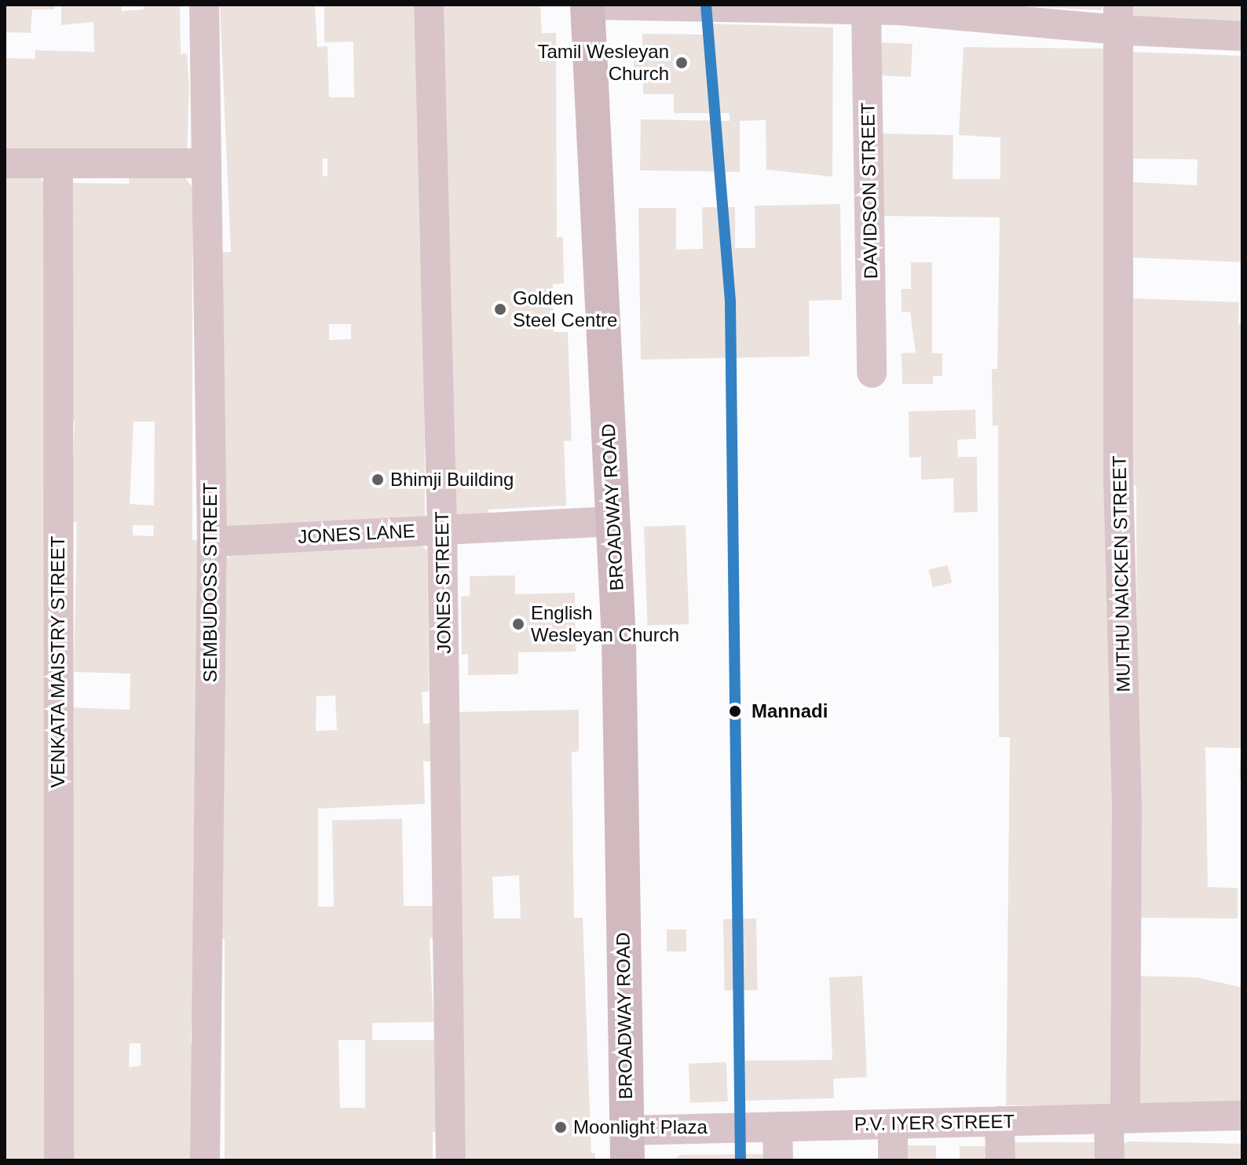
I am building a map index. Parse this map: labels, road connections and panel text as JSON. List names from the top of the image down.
{
  "streets": {
    "main road": ["BROADWAY ROAD"],
    "street": [
      "DAVIDSON STREET",
      "JONES LANE",
      "MUTHU NAICKEN STREET",
      "SEMBUDOSS STREET",
      "JONES STREET",
      "VENKATA MAISTRY STREET",
      "P.V. IYER STREET"
    ]
  },
  "crossings": [
    ["BROADWAY ROAD", "JONES LANE"],
    ["BROADWAY ROAD", "P.V. IYER STREET"],
    ["JONES LANE", "SEMBUDOSS STREET"],
    ["JONES LANE", "JONES STREET"],
    ["MUTHU NAICKEN STREET", "P.V. IYER STREET"]
  ],
  "places": [
    "Tamil Wesleyan Church",
    "Golden Steel Centre",
    "Bhimji Building",
    "English Wesleyan Church",
    "Mannadi",
    "Moonlight Plaza"
  ]
}
